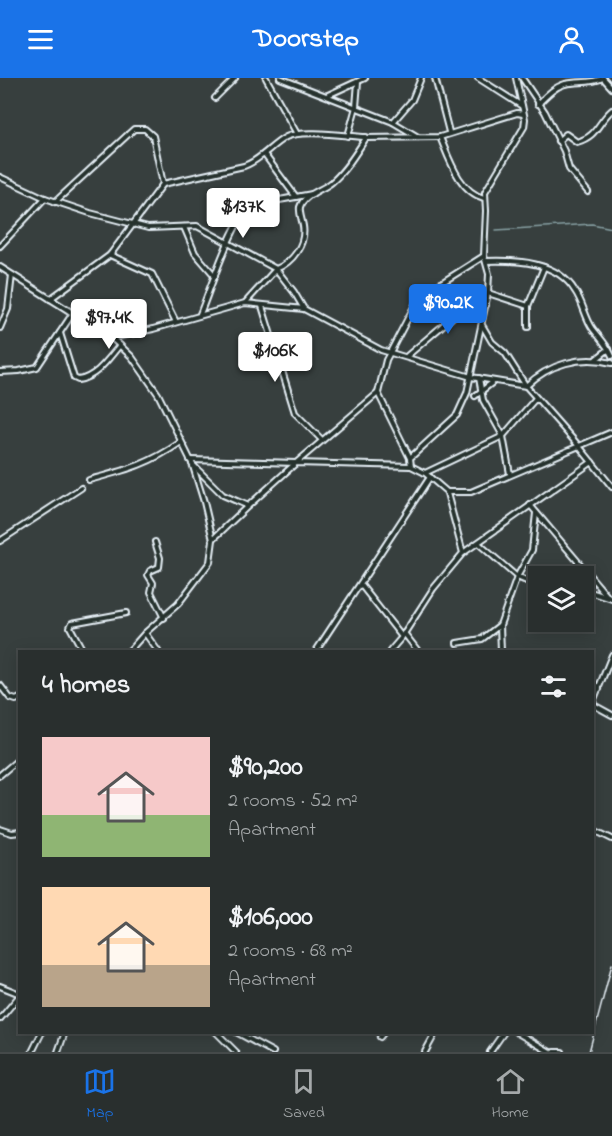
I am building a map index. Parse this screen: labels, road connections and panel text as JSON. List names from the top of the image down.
{
  "page": {
    "header": "Doorstep",
    "price": [
      "$137K",
      "$90.2K",
      "$97.4K",
      "$106K"
    ],
    "heading": "4 homes",
    "list": [
      {
        "name": "$90,200",
        "note": "2 rooms · 52 m² · Apartment"
      },
      {
        "name": "$106,000",
        "note": "2 rooms · 68 m² · Apartment"
      }
    ],
    "tabs": ["Map", "Saved", "Home"]
  }
}
